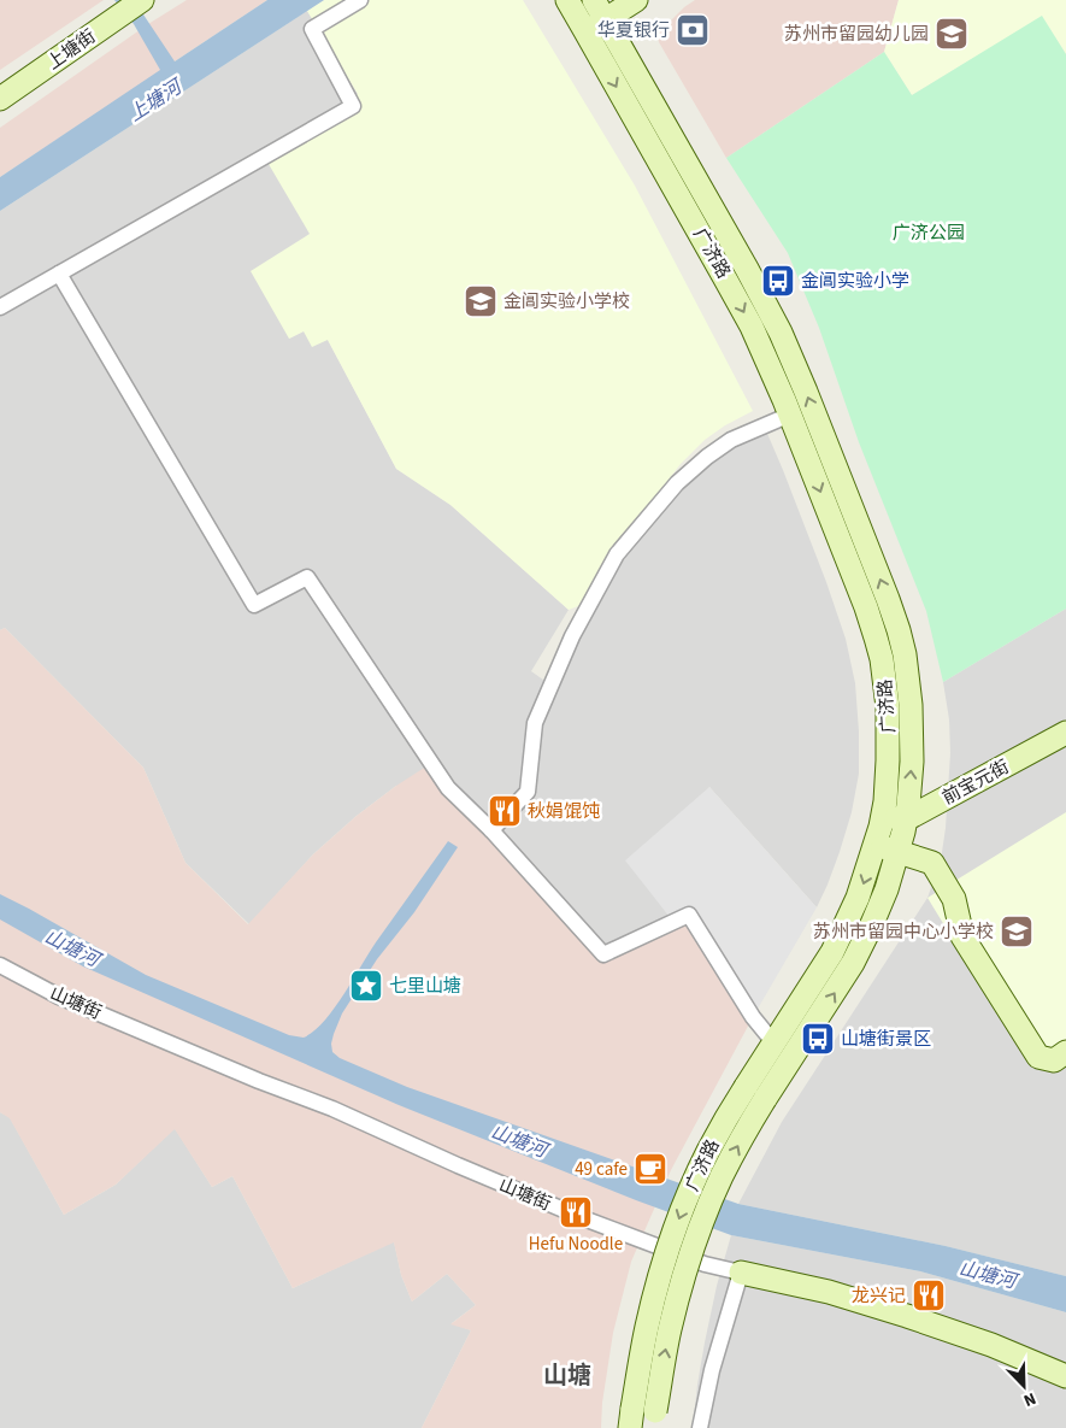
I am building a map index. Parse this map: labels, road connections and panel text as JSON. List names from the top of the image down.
{
  "streets": {
    "main road": [
      "上塘街",
      "广济路",
      "前宝元街",
      "山塘街"
    ]
  },
  "crossings": [
    ["广济路", "前宝元街"]
  ],
  "districts": ["山塘"],
  "water": ["上塘河", "山塘河"],
  "parks": ["广济公园"],
  "places": {
    "bank": ["华夏银行"],
    "school or university": ["苏州市留园幼儿园", "金阊实验小学校", "苏州市留园中心小学校"],
    "bus stop": ["金阊实验小学", "山塘街景区"],
    "restaurant": ["秋娟馄饨", "Hefu Noodle", "龙兴记"],
    "place": ["七里山塘"],
    "cafe": ["49 cafe"]
  },
  "north": "bottom right"
}
